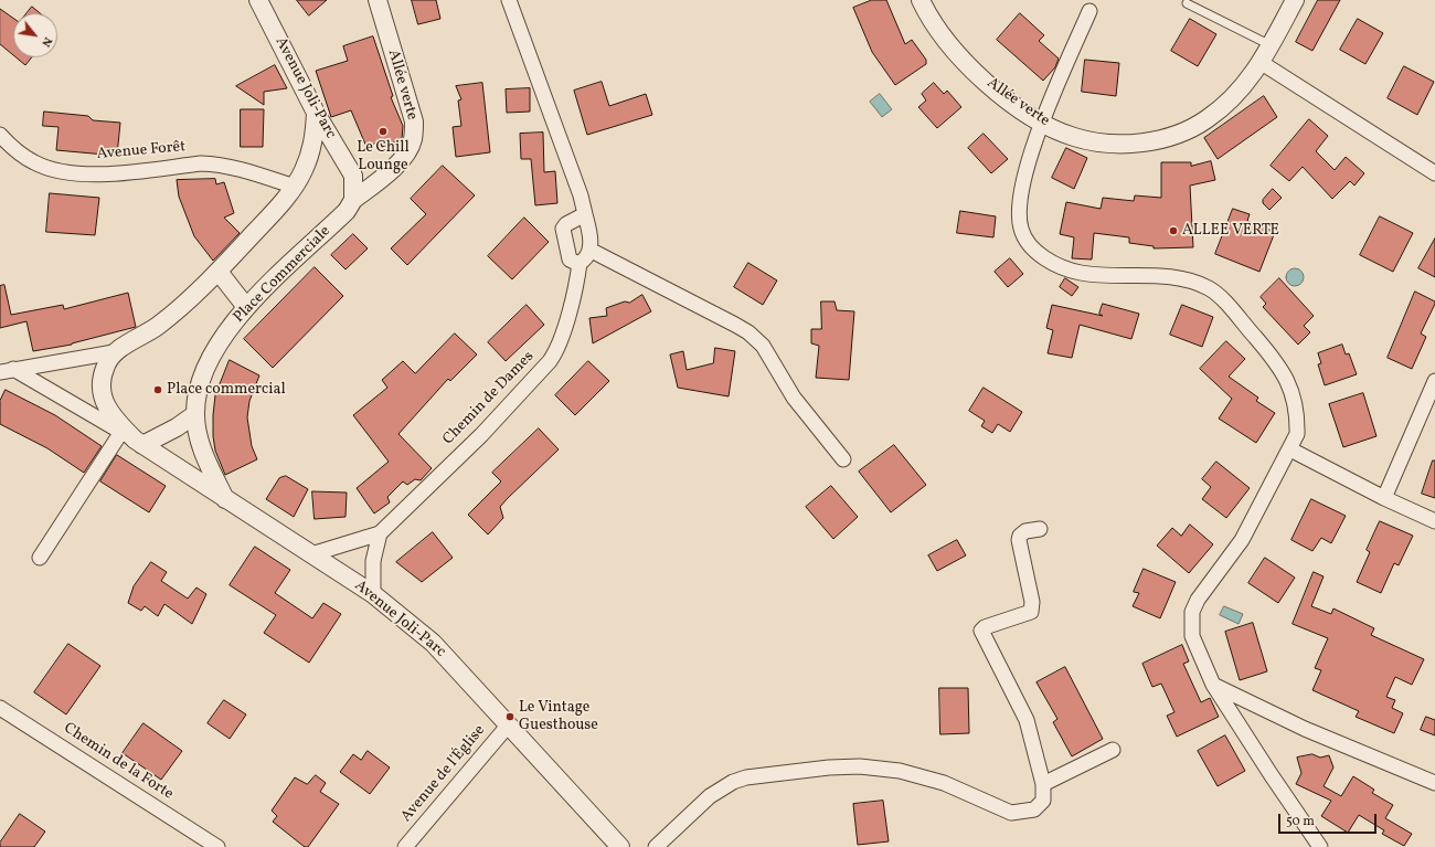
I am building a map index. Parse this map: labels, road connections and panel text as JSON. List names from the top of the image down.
{
  "streets": {
    "street": [
      "Allée verte",
      "Avenue Joli-Parc",
      "Avenue Forêt",
      "Place Commerciale",
      "Chemin de Dames",
      "Chemin de la Forte",
      "Avenue de l'Église"
    ]
  },
  "crossings": [
    ["Allée verte", "Avenue Joli-Parc"],
    ["Allée verte", "Place Commerciale"],
    ["Avenue Joli-Parc", "Place Commerciale"],
    ["Avenue Joli-Parc", "Avenue de l'Église"]
  ],
  "places": [
    "Le Chill Lounge",
    "ALLEE VERTE",
    "Place commercial",
    "Le Vintage Guesthouse"
  ],
  "scale_bar": "50 m",
  "north": "bottom right"
}
